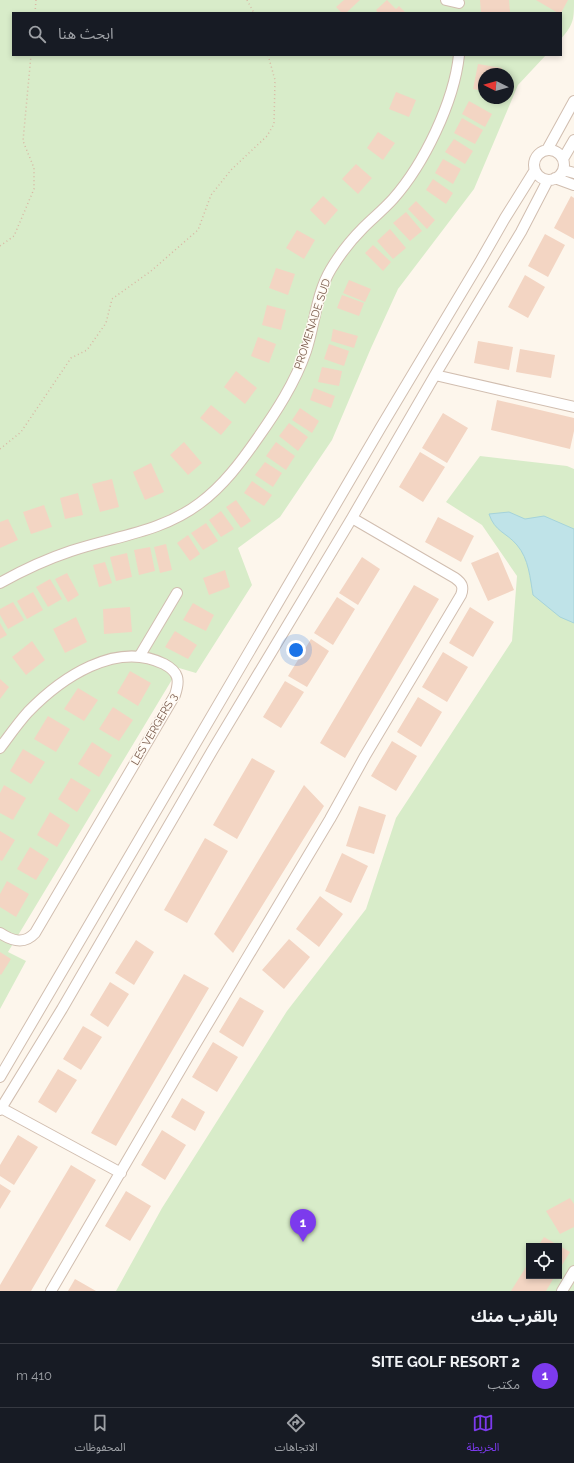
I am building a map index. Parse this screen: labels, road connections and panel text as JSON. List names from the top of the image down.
{
  "streets": {
    "street": ["PROMENADE SUD", "LES VERGERS 3"]
  },
  "north": "left",
  "page": {
    "search": "ابحث هنا",
    "pins": "1",
    "heading": "بالقرب منك",
    "list": [
      {
        "mark": "1",
        "name": "SITE GOLF RESORT 2",
        "note": "مكتب",
        "value": "410 m"
      }
    ],
    "nav": ["الخريطة", "الاتجاهات", "المحفوظات"]
  }
}
